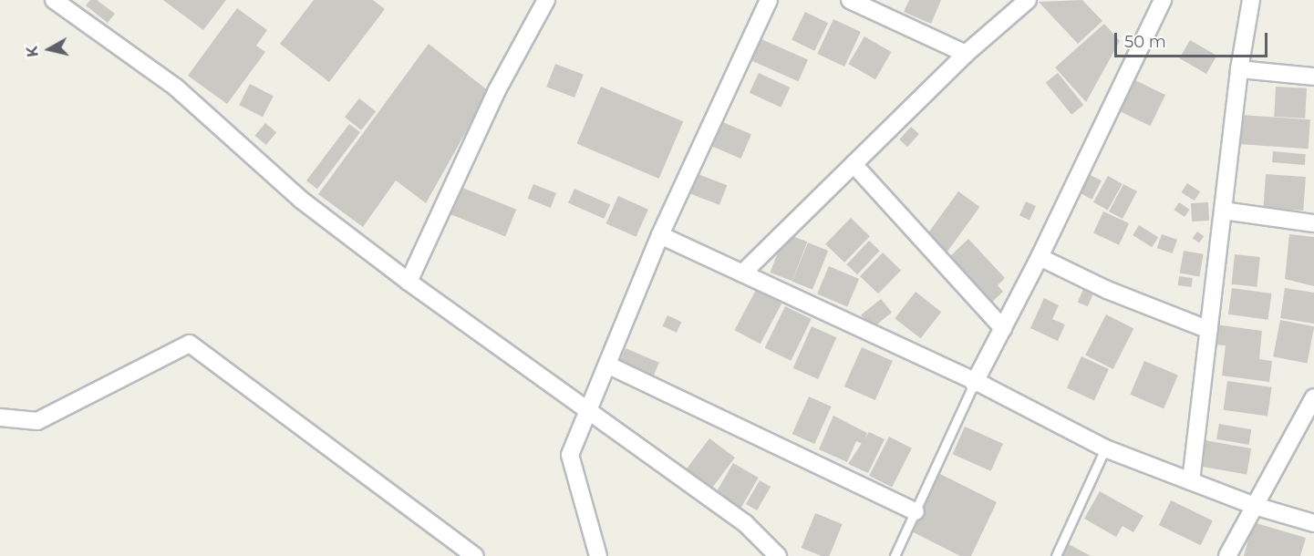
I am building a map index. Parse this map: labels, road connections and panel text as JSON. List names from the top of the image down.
{
  "scale_bar": "50 m",
  "north": "left"
}
